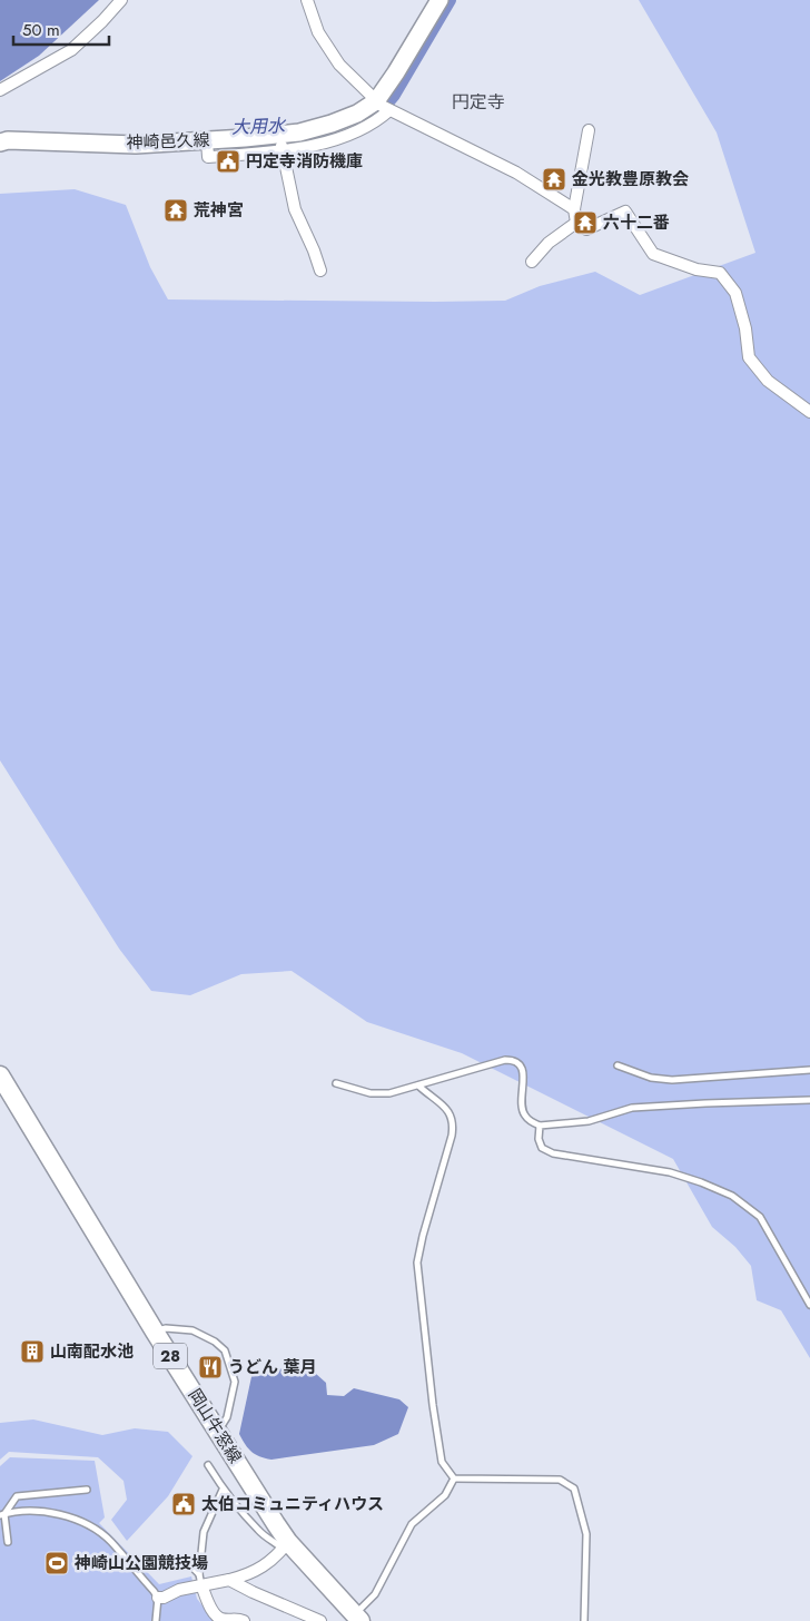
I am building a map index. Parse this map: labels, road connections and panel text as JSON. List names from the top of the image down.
{
  "streets": {
    "main road": ["神崎邑久線", "28", "岡山牛窓線"]
  },
  "districts": ["円定寺"],
  "water": ["大用水"],
  "places": {
    "public building": ["円定寺消防機庫", "太伯コミュニティハウス"],
    "temple": ["金光教豊原教会", "荒神宮", "六十二番"],
    "building": ["山南配水池"],
    "restaurant": ["うどん 葉月"],
    "sports": ["神崎山公園競技場"]
  },
  "scale_bar": "50 m"
}
